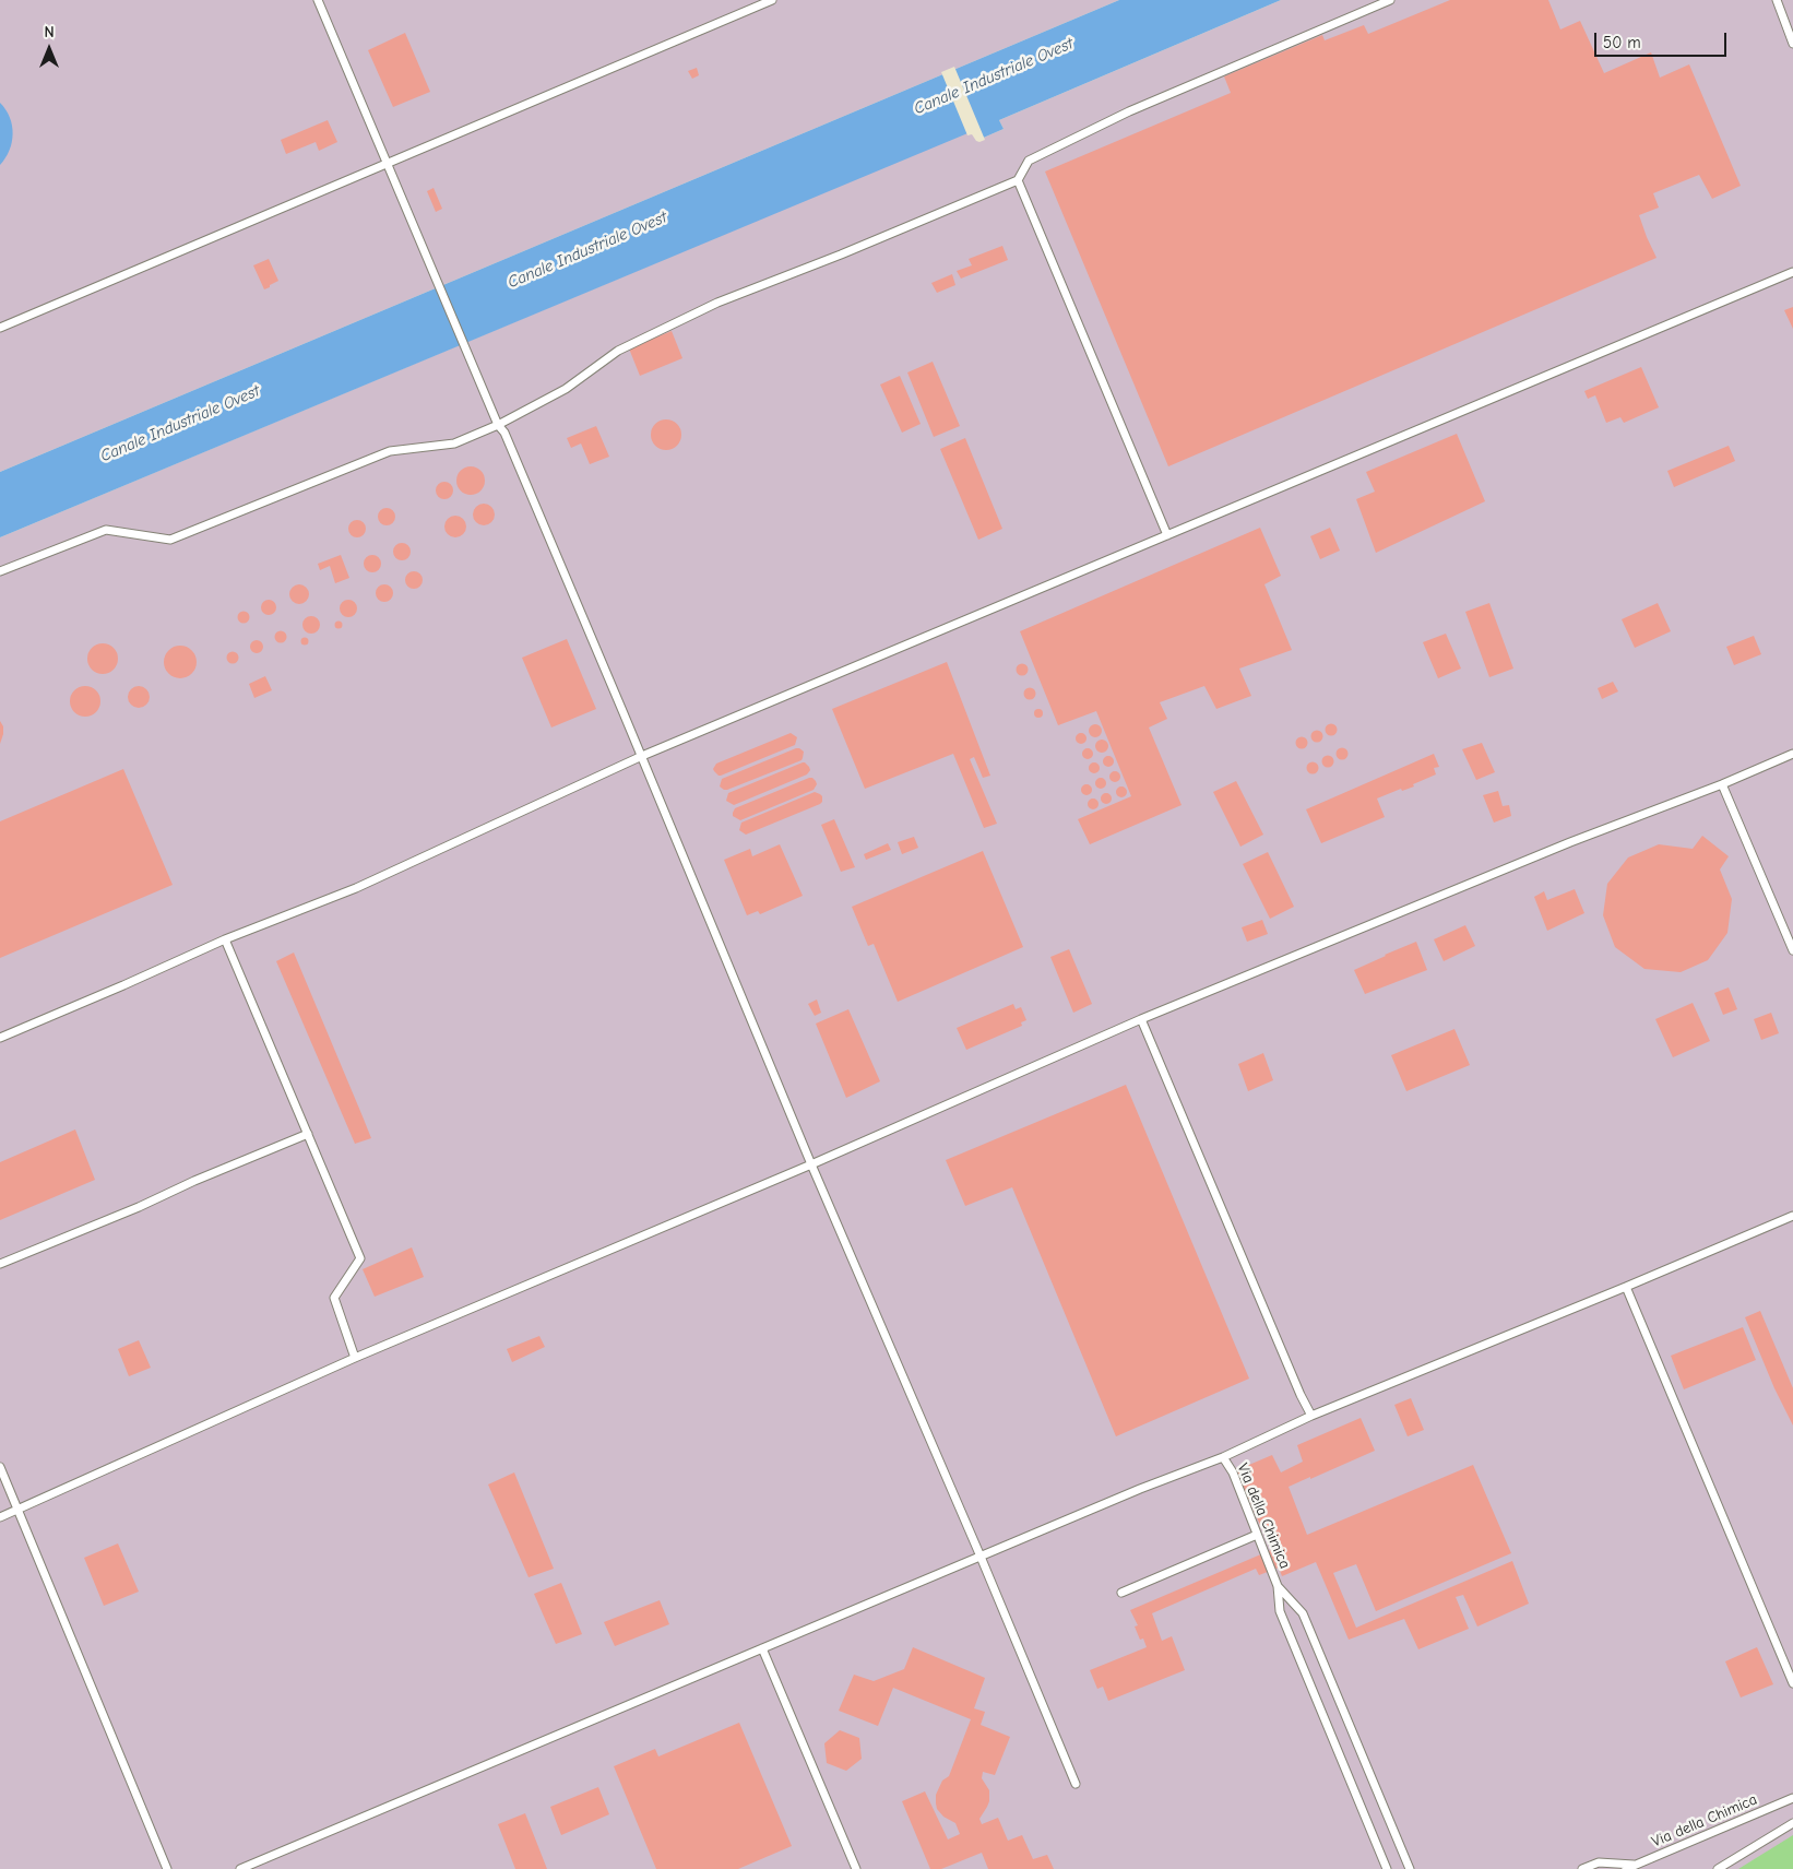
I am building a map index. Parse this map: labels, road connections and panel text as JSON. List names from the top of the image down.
{
  "streets": {
    "lane": ["Via della Chimica"]
  },
  "water": ["Canale Industriale Ovest"],
  "scale_bar": "50 m",
  "north": "top"
}
